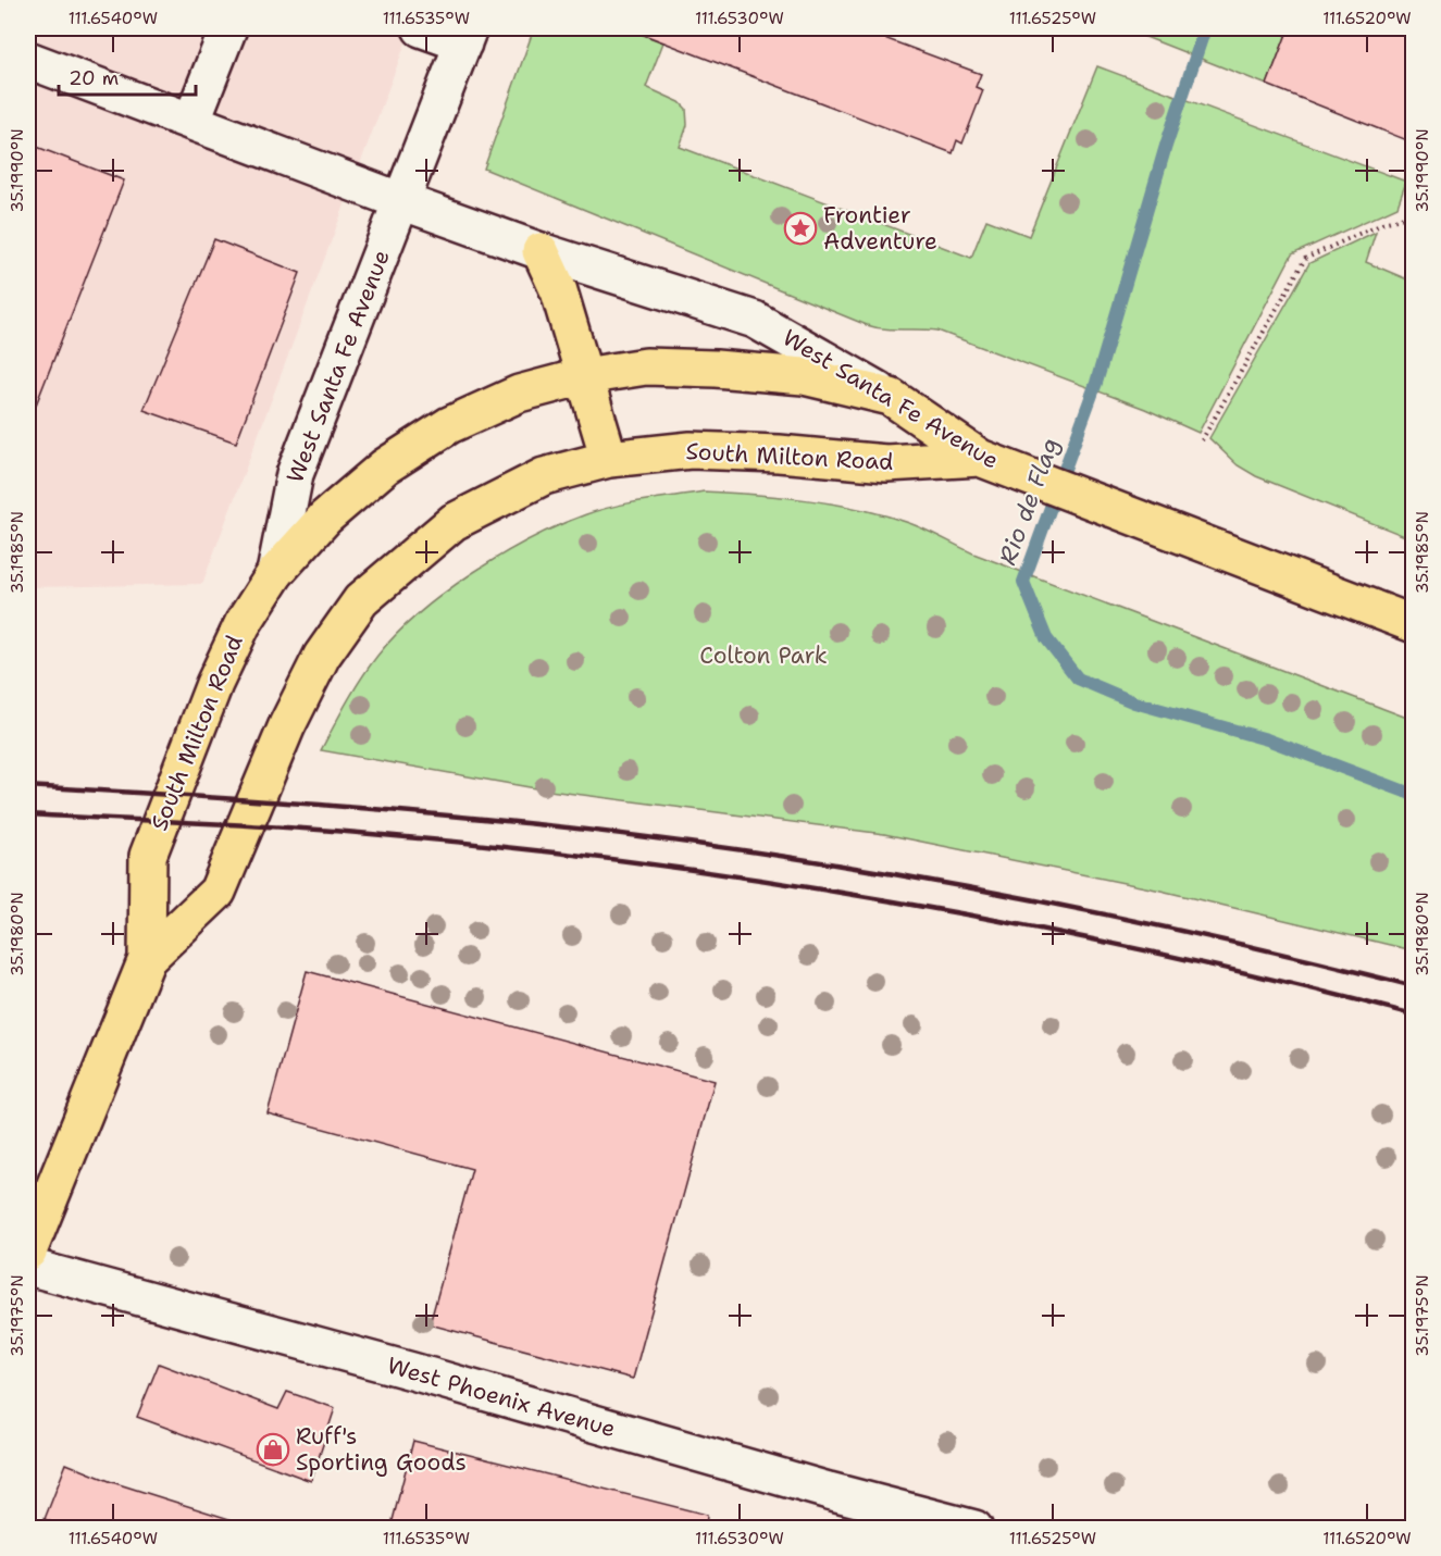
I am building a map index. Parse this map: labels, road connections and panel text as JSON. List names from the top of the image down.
{
  "streets": {
    "main road": ["West Santa Fe Avenue", "South Milton Road"],
    "street": ["West Phoenix Avenue"]
  },
  "crossings": [
    ["West Santa Fe Avenue", "South Milton Road"]
  ],
  "water": ["Rio de Flag"],
  "parks": ["Colton Park"],
  "places": {
    "place": ["Frontier Adventure"],
    "shop": ["Ruff's Sporting Goods"]
  },
  "scale_bar": "20 m",
  "coordinates": [
    "111.6540°W",
    "111.6535°W",
    "111.6530°W",
    "111.6525°W",
    "111.6520°W",
    "35.1990°N",
    "35.1985°N",
    "35.1980°N",
    "35.1975°N"
  ]
}
